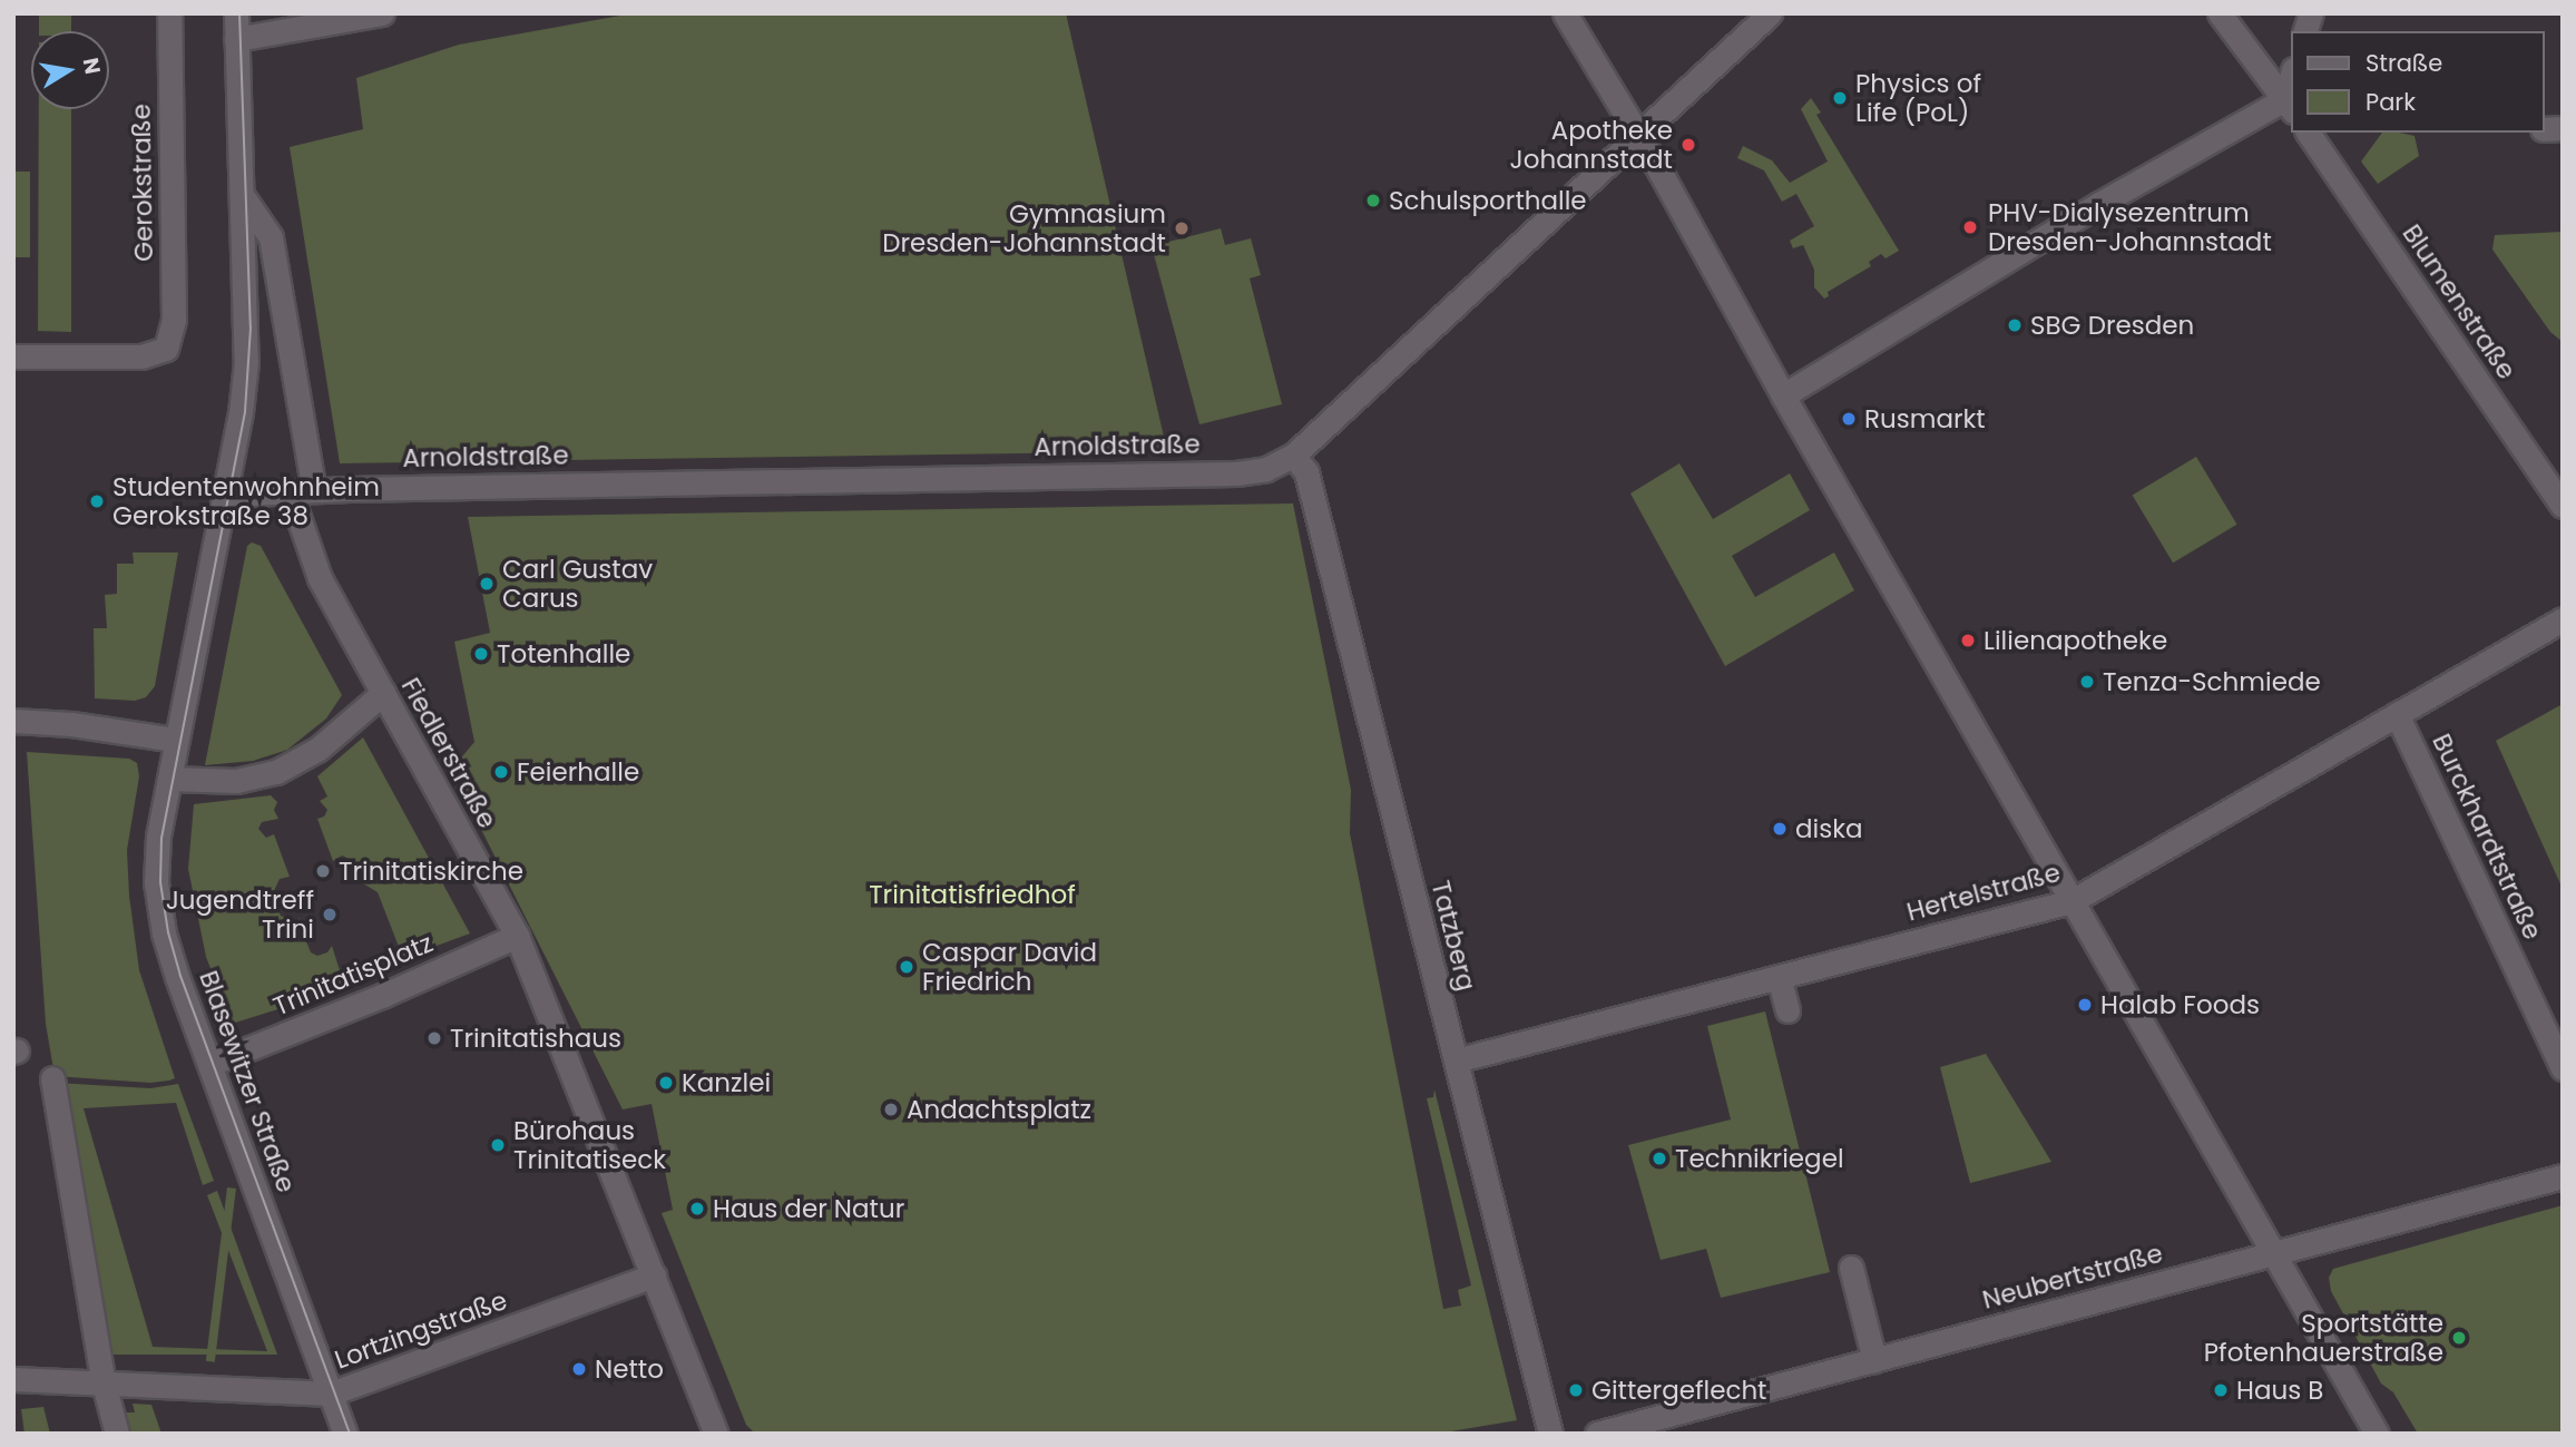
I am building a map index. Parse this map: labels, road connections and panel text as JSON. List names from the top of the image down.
{
  "streets": {
    "street": [
      "Gerokstraße",
      "Blumenstraße",
      "Arnoldstraße",
      "Fiedlerstraße",
      "Burckhardtstraße",
      "Hertelstraße",
      "Tatzberg",
      "Trinitatisplatz",
      "Blasewitzer Straße",
      "Neubertstraße",
      "Lortzingstraße"
    ]
  },
  "crossings": [
    ["Arnoldstraße", "Fiedlerstraße"],
    ["Arnoldstraße", "Tatzberg"],
    ["Fiedlerstraße", "Trinitatisplatz"],
    ["Fiedlerstraße", "Lortzingstraße"],
    ["Burckhardtstraße", "Hertelstraße"],
    ["Hertelstraße", "Tatzberg"],
    ["Trinitatisplatz", "Blasewitzer Straße"],
    ["Blasewitzer Straße", "Lortzingstraße"]
  ],
  "parks": ["Trinitatisfriedhof"],
  "places": [
    "Physics of Life (PoL)",
    "Apotheke Johannstadt",
    "Schulsporthalle",
    "PHV-Dialysezentrum Dresden-Johannstadt",
    "Gymnasium Dresden-Johannstadt",
    "SBG Dresden",
    "Rusmarkt",
    "Studentenwohnheim Gerokstraße 38",
    "Carl Gustav Carus",
    "Lilienapotheke",
    "Totenhalle",
    "Tenza-Schmiede",
    "Feierhalle",
    "diska",
    "Trinitatiskirche",
    "Jugendtreff Trini",
    "Caspar David Friedrich",
    "Halab Foods",
    "Trinitatishaus",
    "Kanzlei",
    "Andachtsplatz",
    "Bürohaus Trinitatiseck",
    "Technikriegel",
    "Haus der Natur",
    "Sportstätte Pfotenhauerstraße",
    "Netto",
    "Gittergeflecht",
    "Haus B"
  ],
  "legend": ["Straße", "Park"],
  "north": "right"
}
